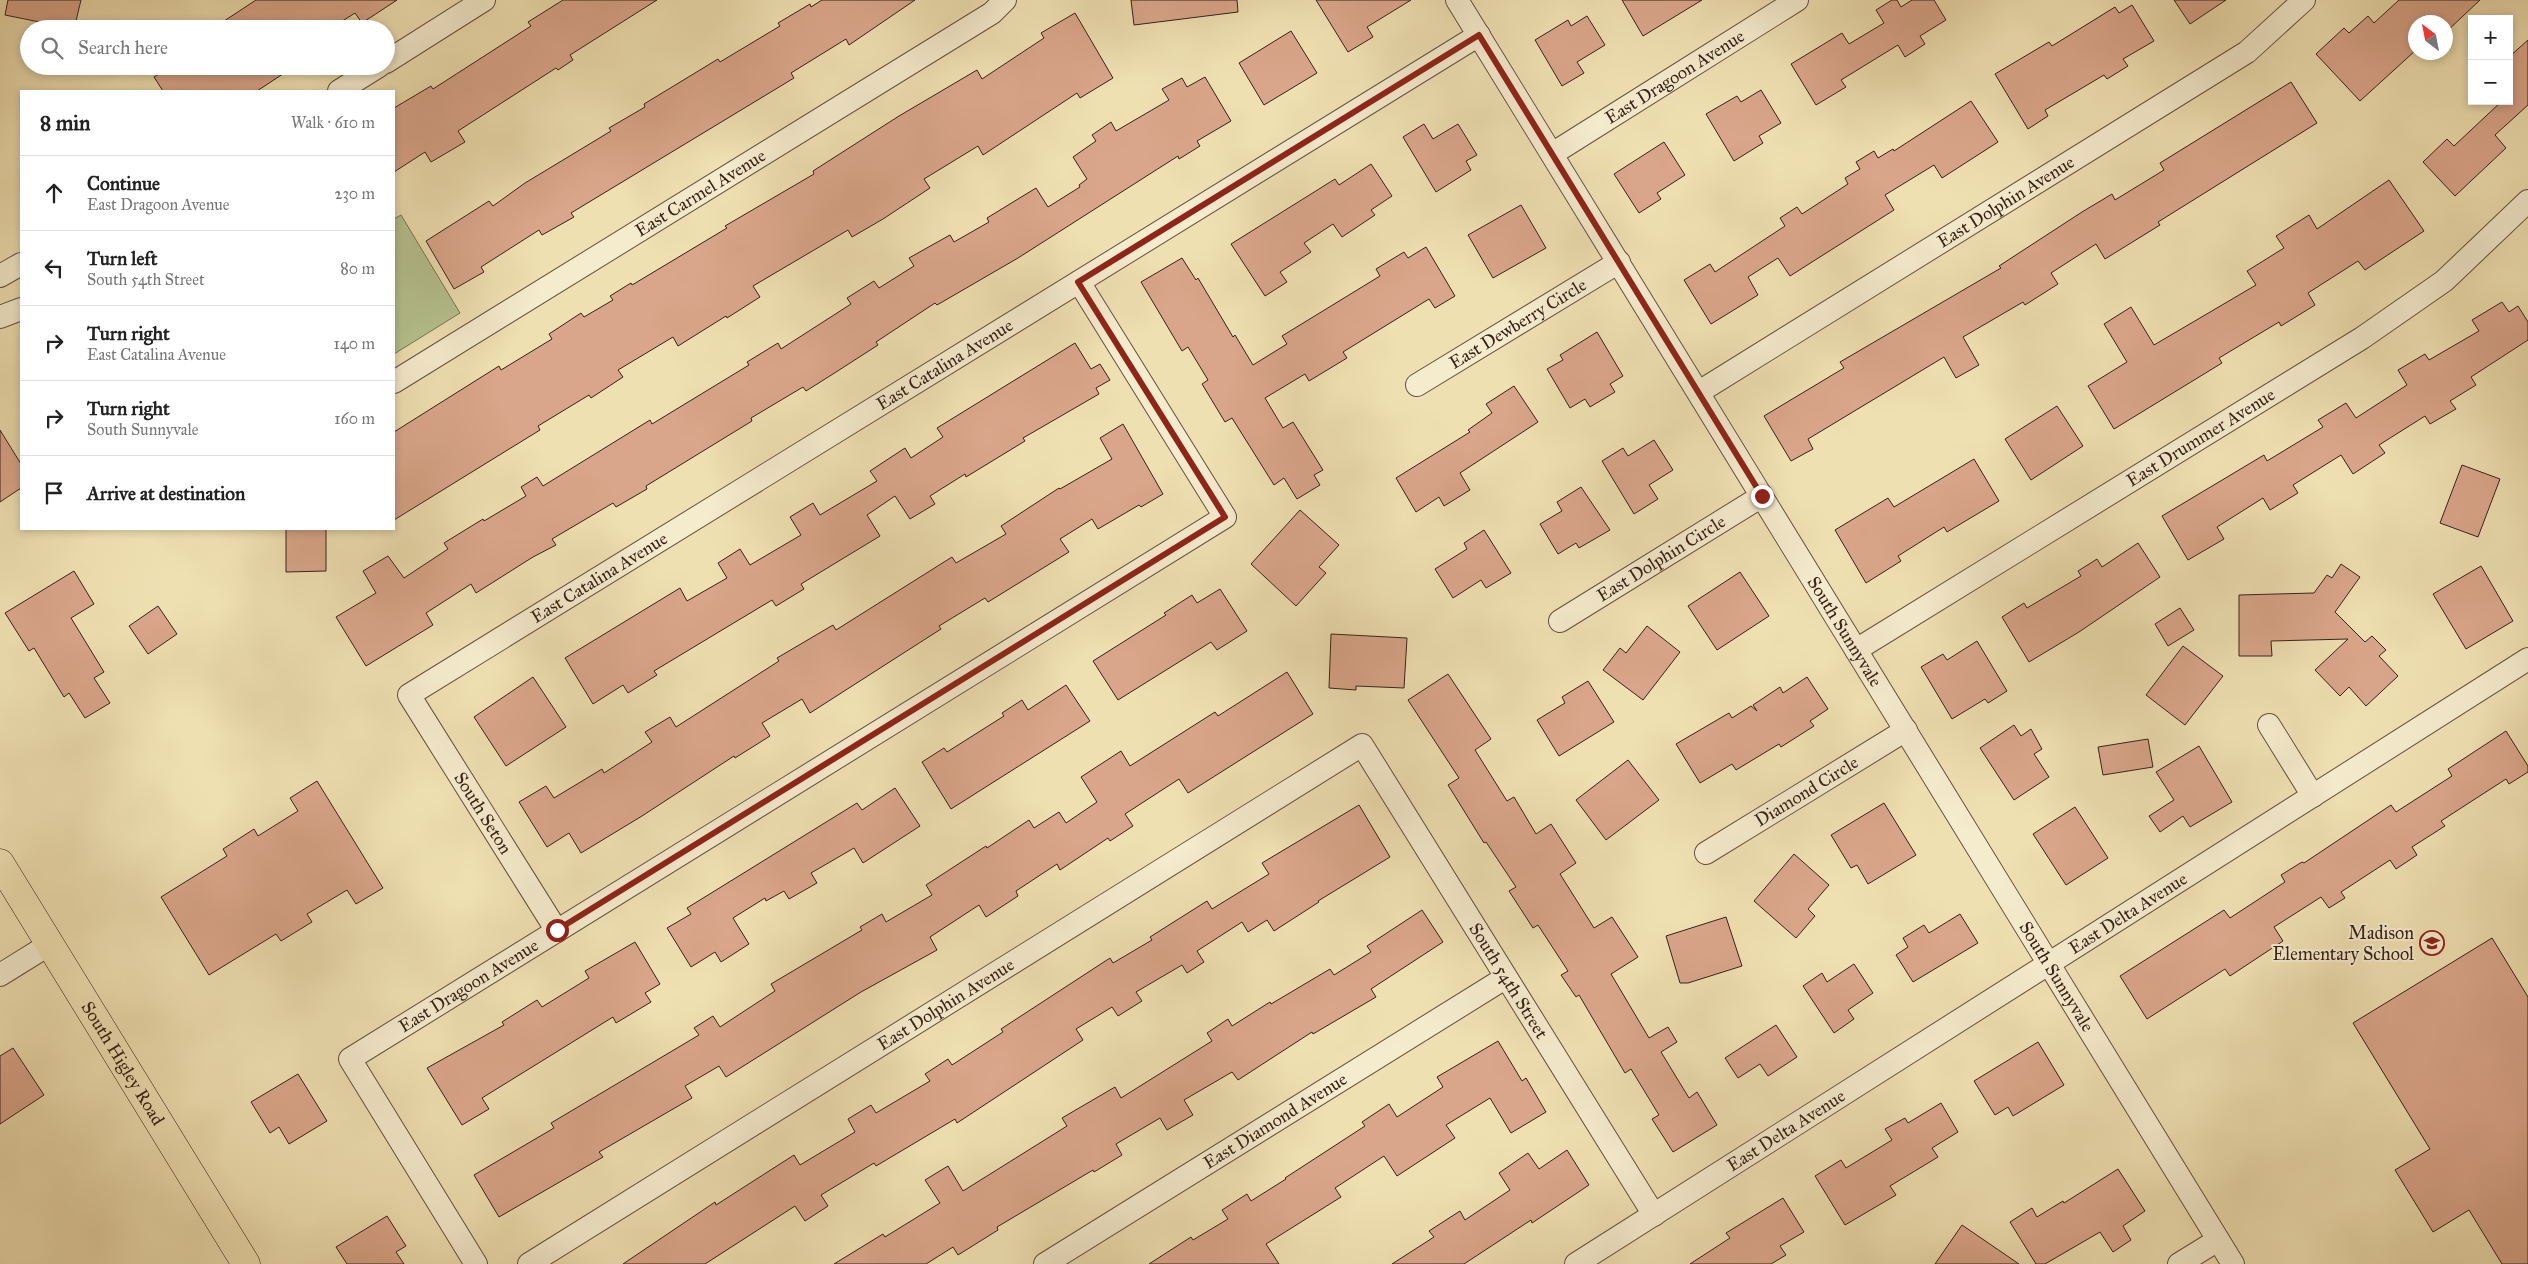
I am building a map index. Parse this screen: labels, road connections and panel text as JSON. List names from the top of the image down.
{
  "streets": {
    "main road": ["South Higley Road"],
    "street": [
      "East Dragoon Avenue",
      "East Carmel Avenue",
      "East Dolphin Avenue",
      "East Dewberry Circle",
      "East Catalina Avenue",
      "East Drummer Avenue",
      "East Dolphin Circle",
      "South Sunnyvale",
      "Diamond Circle",
      "South Seton",
      "East Delta Avenue",
      "South 54th Street",
      "East Diamond Avenue"
    ]
  },
  "crossings": [
    ["East Dragoon Avenue", "East Catalina Avenue"],
    ["East Dragoon Avenue", "South Sunnyvale"],
    ["East Dragoon Avenue", "South Seton"],
    ["East Dolphin Avenue", "South Sunnyvale"],
    ["East Dolphin Avenue", "South 54th Street"],
    ["East Dewberry Circle", "South Sunnyvale"],
    ["East Catalina Avenue", "South Sunnyvale"],
    ["East Catalina Avenue", "South Seton"],
    ["East Drummer Avenue", "South Sunnyvale"],
    ["East Dolphin Circle", "South Sunnyvale"],
    ["South Sunnyvale", "Diamond Circle"],
    ["South Sunnyvale", "East Delta Avenue"],
    ["East Delta Avenue", "South 54th Street"],
    ["South 54th Street", "East Diamond Avenue"]
  ],
  "places": {
    "school or university": ["Madison Elementary School"]
  },
  "north": "top left",
  "page": {
    "map_buttons": ["+", "−"],
    "search": "Search here",
    "heading": ["8 min", "Walk · 610 m"],
    "list": [
      ["Continue", "East Dragoon Avenue", "230 m"],
      ["Turn left", "South 54th Street", "80 m"],
      ["Turn right", "East Catalina Avenue", "140 m"],
      ["Turn right", "South Sunnyvale", "160 m"],
      "Arrive at destination"
    ]
  }
}
